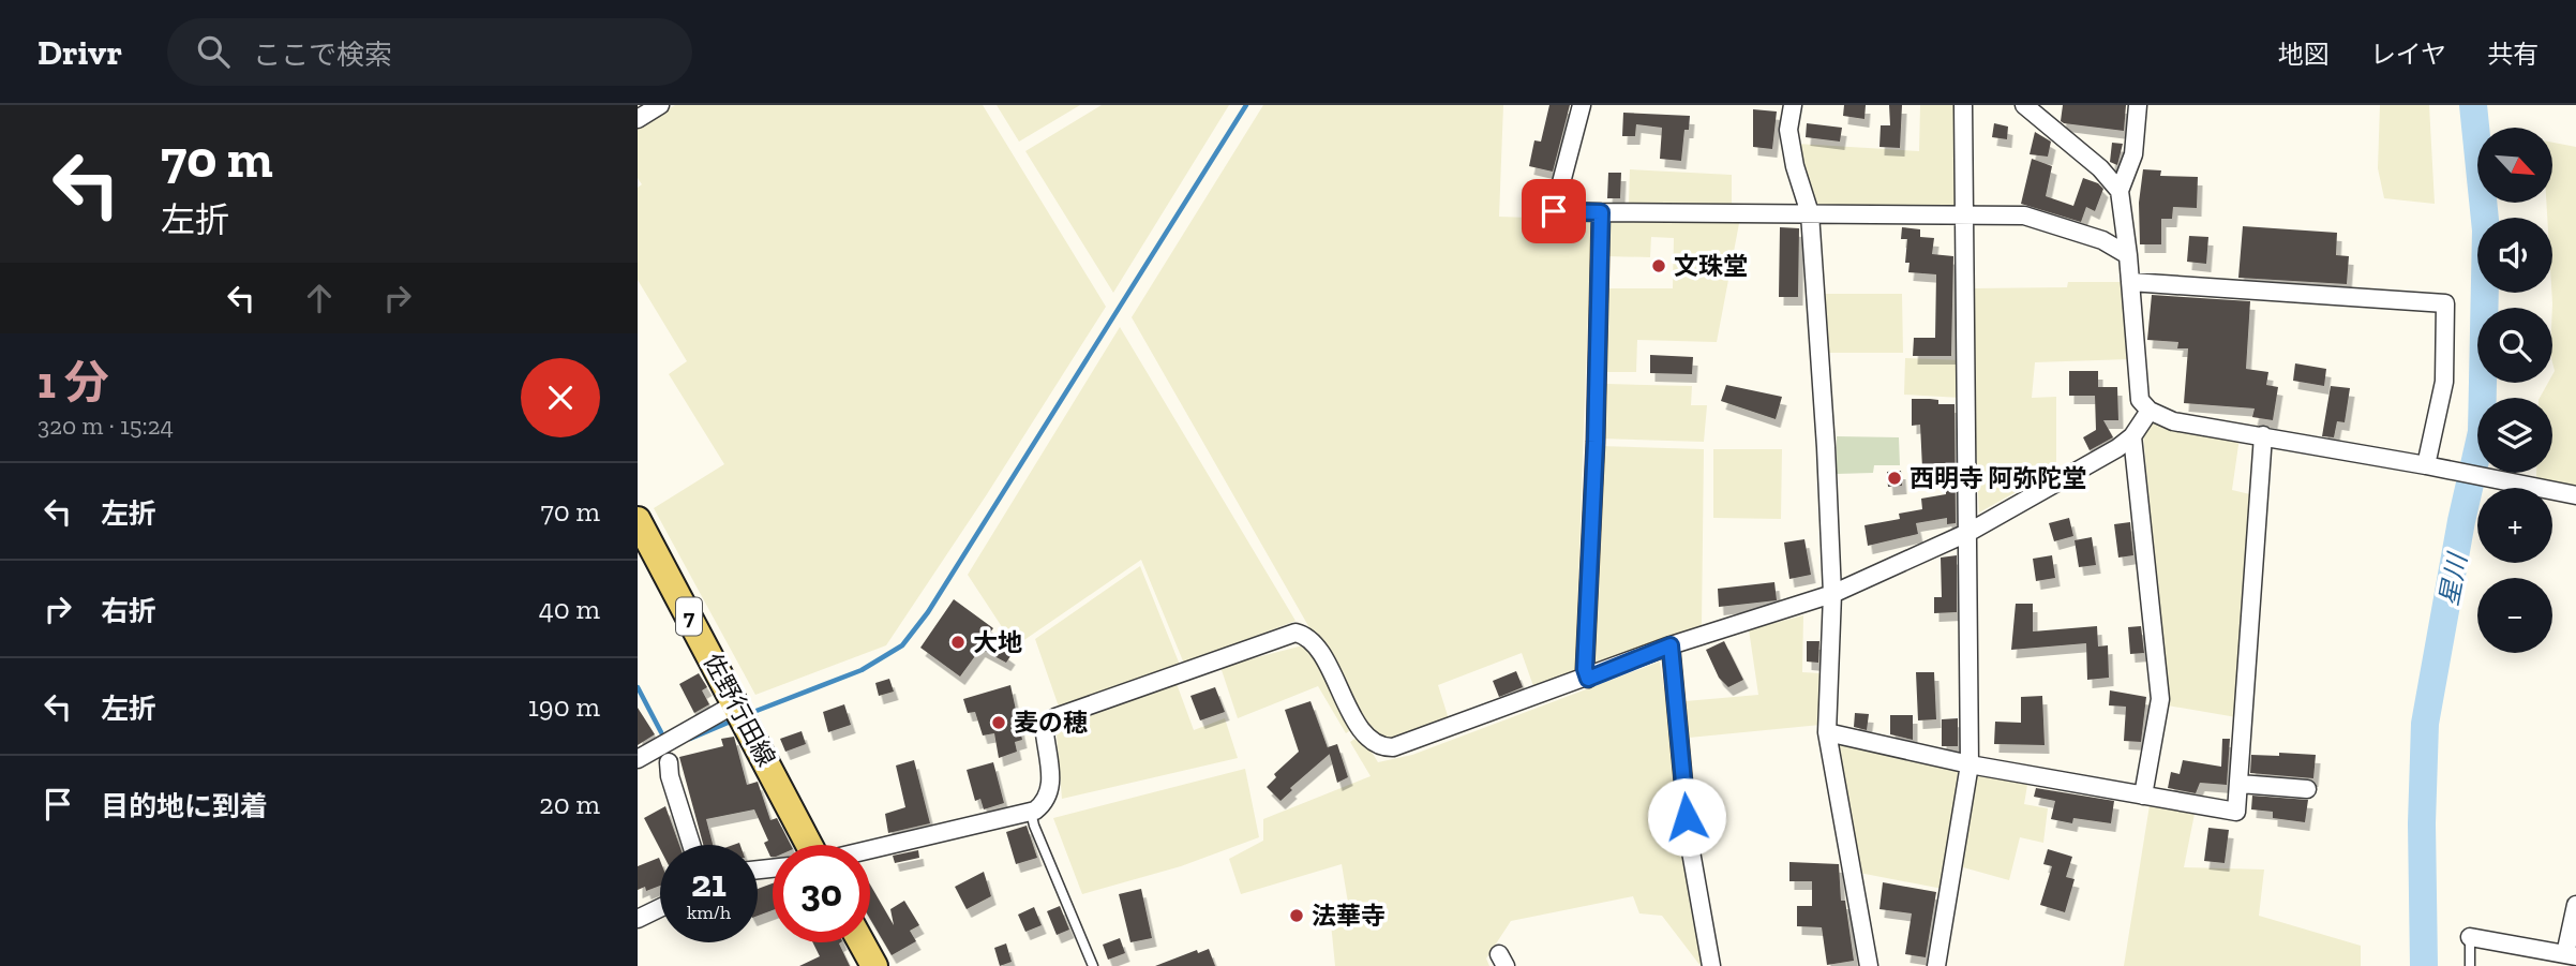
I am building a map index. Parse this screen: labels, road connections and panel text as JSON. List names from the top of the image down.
{
  "streets": {
    "main road": ["7", "佐野行田線"]
  },
  "water": ["星川"],
  "places": [
    "文珠堂",
    "西明寺 阿弥陀堂",
    "大地",
    "麦の穂",
    "法華寺"
  ],
  "north": "bottom right",
  "page": {
    "header": "Drivr",
    "search": "ここで検索",
    "nav": ["地図", "レイヤ", "共有"],
    "turn": ["70 m", "左折"],
    "map_buttons": ["+", "−"],
    "heading": ["1 分", "320 m · 15:24"],
    "list": [
      {
        "name": "左折",
        "value": "70 m"
      },
      {
        "name": "右折",
        "value": "40 m"
      },
      {
        "name": "左折",
        "value": "190 m"
      },
      {
        "name": "目的地に到着",
        "value": "20 m"
      }
    ],
    "speed": "21 km/h",
    "limit": "30"
  }
}
